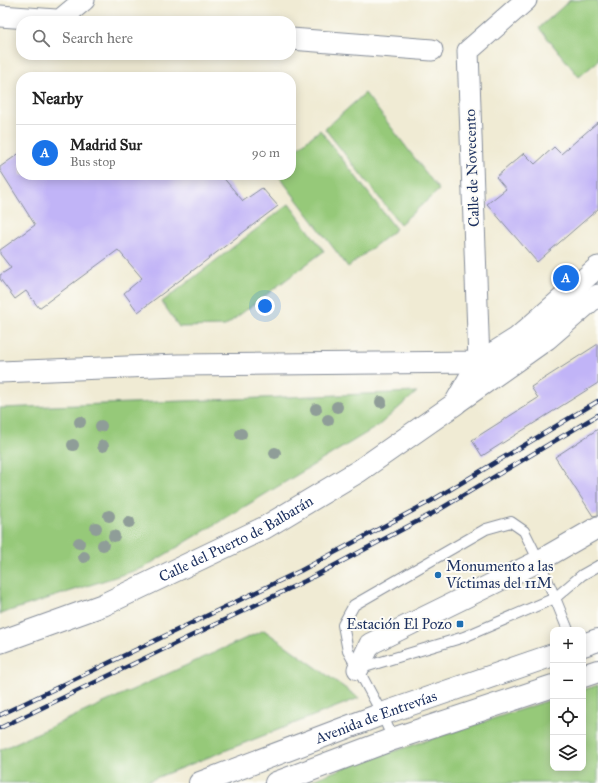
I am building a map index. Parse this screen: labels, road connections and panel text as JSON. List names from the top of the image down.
{
  "streets": {
    "main road": ["Calle del Puerto de Balbarán", "Avenida de Entrevías"],
    "street": ["Calle de Novecento"]
  },
  "crossings": [
    ["Calle de Novecento", "Calle del Puerto de Balbarán"]
  ],
  "places": {
    "other": ["Monumento a las Víctimas del 11M"],
    "transit": ["Estación El Pozo"]
  },
  "page": {
    "search": "Search here",
    "heading": "Nearby",
    "list": [
      {
        "mark": "A",
        "name": "Madrid Sur",
        "note": "Bus stop",
        "value": "90 m"
      }
    ],
    "pins": "A",
    "map_buttons": ["+", "−"]
  }
}
